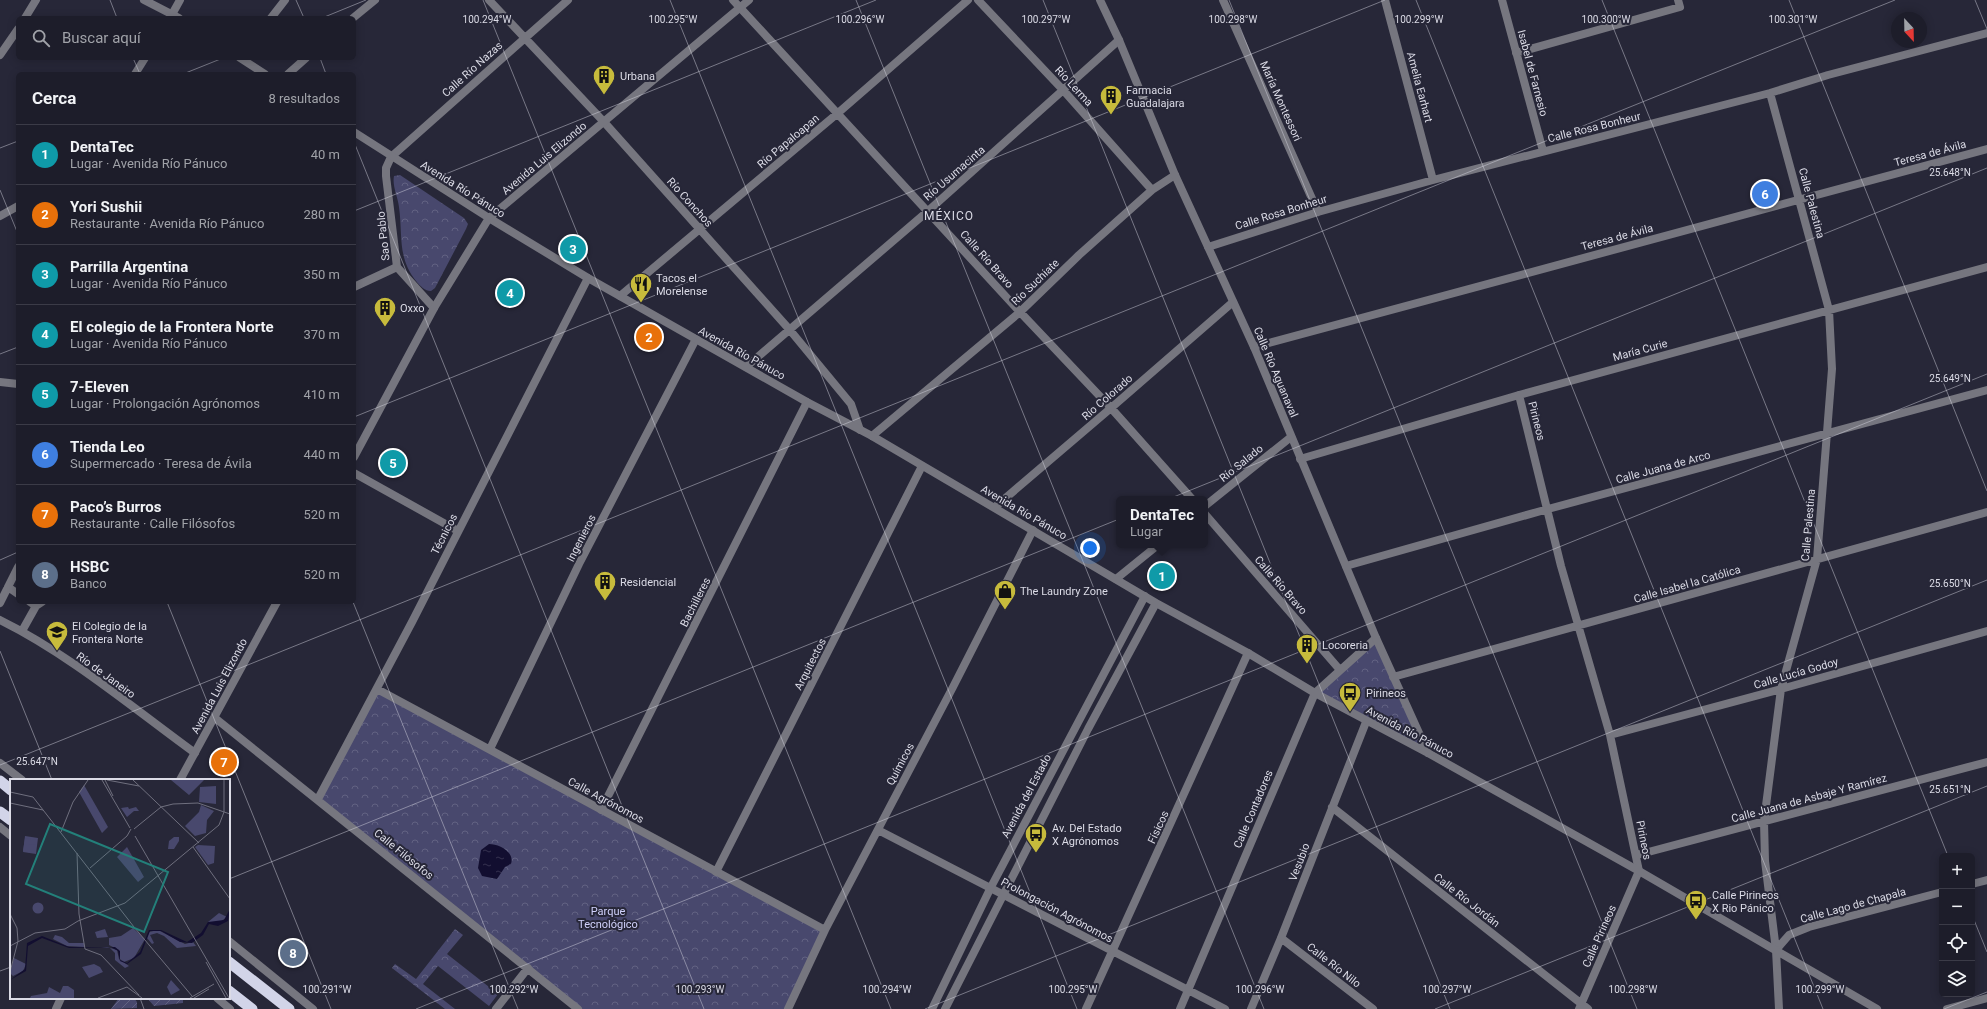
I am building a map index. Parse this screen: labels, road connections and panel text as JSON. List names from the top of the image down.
{
  "streets": {
    "street": [
      "Calle Río Nazas",
      "Isabel de Farnesio",
      "Río Lerma",
      "Amelia Earhart",
      "María Montessori",
      "Calle Rosa Bonheur",
      "Río Papaloapan",
      "Teresa de Ávila",
      "Avenida Luis Elizondo",
      "Río Usumacinta",
      "Avenida Río Pánuco",
      "Río Conchos",
      "Calle Palestina",
      "Sao Pablo",
      "Calle Río Bravo",
      "Río Suchiate",
      "María Curie",
      "Calle Río Aguanaval",
      "Río Colorado",
      "Pirineos",
      "Río Salado",
      "Calle Juana de Arco",
      "Técnicos",
      "Ingenieros",
      "Calle Isabel la Católica",
      "Bachilleres",
      "Arquitectos",
      "Calle Lucía Godoy",
      "Río de Janeiro",
      "Químicos",
      "Avenida del Estado",
      "Calle Juana de Asbaje Y Ramírez",
      "Calle Agrónomos",
      "Calle Contadores",
      "Físicos",
      "Calle Filósofos",
      "Vesubio",
      "Calle Río Jordán",
      "Calle Lago de Chapala",
      "Prolongación Agrónomos",
      "Calle Pirineos",
      "Calle Río Nilo"
    ]
  },
  "crossings": [
    ["Calle Río Nazas", "Avenida Río Pánuco"],
    ["Calle Río Nazas", "Río Conchos"],
    ["Calle Río Nazas", "Sao Pablo"],
    ["Isabel de Farnesio", "Calle Rosa Bonheur"],
    ["Río Lerma", "Río Usumacinta"],
    ["Río Lerma", "Río Suchiate"],
    ["Amelia Earhart", "Calle Rosa Bonheur"],
    ["María Montessori", "Calle Rosa Bonheur"],
    ["Calle Rosa Bonheur", "Calle Palestina"],
    ["Calle Rosa Bonheur", "Calle Río Aguanaval"],
    ["Río Papaloapan", "Avenida Río Pánuco"],
    ["Río Papaloapan", "Río Conchos"],
    ["Río Papaloapan", "Calle Río Bravo"],
    ["Teresa de Ávila", "Calle Palestina"],
    ["Teresa de Ávila", "Calle Río Aguanaval"],
    ["Avenida Luis Elizondo", "Avenida Río Pánuco"],
    ["Avenida Luis Elizondo", "Río Conchos"],
    ["Avenida Luis Elizondo", "Calle Río Bravo"],
    ["Avenida Luis Elizondo", "Río de Janeiro"],
    ["Avenida Luis Elizondo", "Calle Filósofos"],
    ["Río Usumacinta", "Avenida Río Pánuco"],
    ["Río Usumacinta", "Río Conchos"],
    ["Río Usumacinta", "Calle Río Bravo"],
    ["Río Usumacinta", "Calle Río Aguanaval"],
    ["Avenida Río Pánuco", "Río Conchos"],
    ["Avenida Río Pánuco", "Calle Palestina"],
    ["Avenida Río Pánuco", "Sao Pablo"],
    ["Avenida Río Pánuco", "Río Suchiate"],
    ["Avenida Río Pánuco", "Calle Río Aguanaval"],
    ["Avenida Río Pánuco", "Río Colorado"],
    ["Avenida Río Pánuco", "Pirineos"],
    ["Avenida Río Pánuco", "Técnicos"],
    ["Avenida Río Pánuco", "Ingenieros"],
    ["Avenida Río Pánuco", "Bachilleres"],
    ["Avenida Río Pánuco", "Arquitectos"],
    ["Avenida Río Pánuco", "Químicos"],
    ["Avenida Río Pánuco", "Avenida del Estado"],
    ["Avenida Río Pánuco", "Calle Contadores"],
    ["Avenida Río Pánuco", "Físicos"],
    ["Avenida Río Pánuco", "Vesubio"],
    ["Avenida Río Pánuco", "Calle Lago de Chapala"],
    ["Avenida Río Pánuco", "Calle Pirineos"],
    ["Calle Palestina", "María Curie"],
    ["Calle Palestina", "Calle Juana de Arco"],
    ["Calle Palestina", "Calle Isabel la Católica"],
    ["Calle Palestina", "Calle Lucía Godoy"],
    ["Calle Palestina", "Calle Juana de Asbaje Y Ramírez"],
    ["Calle Palestina", "Calle Lago de Chapala"],
    ["Calle Río Bravo", "Río Suchiate"],
    ["Calle Río Bravo", "Río Colorado"],
    ["Calle Río Bravo", "Calle Contadores"],
    ["Río Suchiate", "Calle Río Aguanaval"],
    ["María Curie", "Calle Río Aguanaval"],
    ["María Curie", "Pirineos"],
    ["Calle Río Aguanaval", "Río Colorado"],
    ["Calle Río Aguanaval", "Río Salado"],
    ["Calle Río Aguanaval", "Calle Juana de Arco"],
    ["Calle Río Aguanaval", "Calle Isabel la Católica"],
    ["Calle Río Aguanaval", "Calle Contadores"],
    ["Pirineos", "Calle Juana de Arco"],
    ["Pirineos", "Calle Isabel la Católica"],
    ["Pirineos", "Calle Lucía Godoy"],
    ["Pirineos", "Calle Juana de Asbaje Y Ramírez"],
    ["Pirineos", "Calle Pirineos"],
    ["Técnicos", "Calle Agrónomos"],
    ["Técnicos", "Calle Filósofos"],
    ["Ingenieros", "Calle Agrónomos"],
    ["Bachilleres", "Calle Agrónomos"],
    ["Arquitectos", "Calle Agrónomos"],
    ["Químicos", "Calle Agrónomos"],
    ["Químicos", "Prolongación Agrónomos"],
    ["Avenida del Estado", "Prolongación Agrónomos"],
    ["Calle Contadores", "Prolongación Agrónomos"],
    ["Físicos", "Prolongación Agrónomos"],
    ["Vesubio", "Calle Río Jordán"],
    ["Vesubio", "Calle Río Nilo"],
    ["Calle Río Jordán", "Calle Pirineos"]
  ],
  "districts": ["MÉXICO"],
  "parks": ["Parque Tecnológico"],
  "places": {
    "building": [
      "Urbana",
      "Farmacia Guadalajara",
      "Oxxo",
      "Residencial",
      "Locoreria"
    ],
    "restaurant": ["Tacos el Morelense"],
    "shop": ["The Laundry Zone"],
    "school or university": ["El Colegio de la Frontera Norte"],
    "bus stop": ["Pirineos", "Av. Del Estado X Agrónomos", "Calle Pirineos X Rio Pánico"]
  },
  "north": "bottom",
  "page": {
    "search": "Buscar aquí",
    "heading": ["Cerca", "8 resultados"],
    "list": [
      {
        "mark": "1",
        "name": "DentaTec",
        "note": "Lugar · Avenida Río Pánuco",
        "value": "40 m"
      },
      {
        "mark": "2",
        "name": "Yori Sushii",
        "note": "Restaurante · Avenida Río Pánuco",
        "value": "280 m"
      },
      {
        "mark": "3",
        "name": "Parrilla Argentina",
        "note": "Lugar · Avenida Río Pánuco",
        "value": "350 m"
      },
      {
        "mark": "4",
        "name": "El colegio de la Frontera Norte",
        "note": "Lugar · Avenida Río Pánuco",
        "value": "370 m"
      },
      {
        "mark": "5",
        "name": "7-Eleven",
        "note": "Lugar · Prolongación Agrónomos",
        "value": "410 m"
      },
      {
        "mark": "6",
        "name": "Tienda Leo",
        "note": "Supermercado · Teresa de Ávila",
        "value": "440 m"
      },
      {
        "mark": "7",
        "name": "Paco’s Burros",
        "note": "Restaurante · Calle Filósofos",
        "value": "520 m"
      },
      {
        "mark": "8",
        "name": "HSBC",
        "note": "Banco",
        "value": "520 m"
      }
    ],
    "pins": [
      "6",
      "3",
      "4",
      "2",
      "5",
      "1",
      "7",
      "8"
    ],
    "popup": ["DentaTec", "Lugar"],
    "map_buttons": ["+", "−"]
  },
  "coordinates": [
    "100.294°W",
    "100.295°W",
    "100.296°W",
    "100.297°W",
    "100.298°W",
    "100.299°W",
    "100.300°W",
    "100.301°W",
    "25.648°N",
    "25.649°N",
    "25.650°N",
    "25.647°N",
    "25.651°N",
    "100.291°W",
    "100.292°W",
    "100.293°W"
  ]
}
